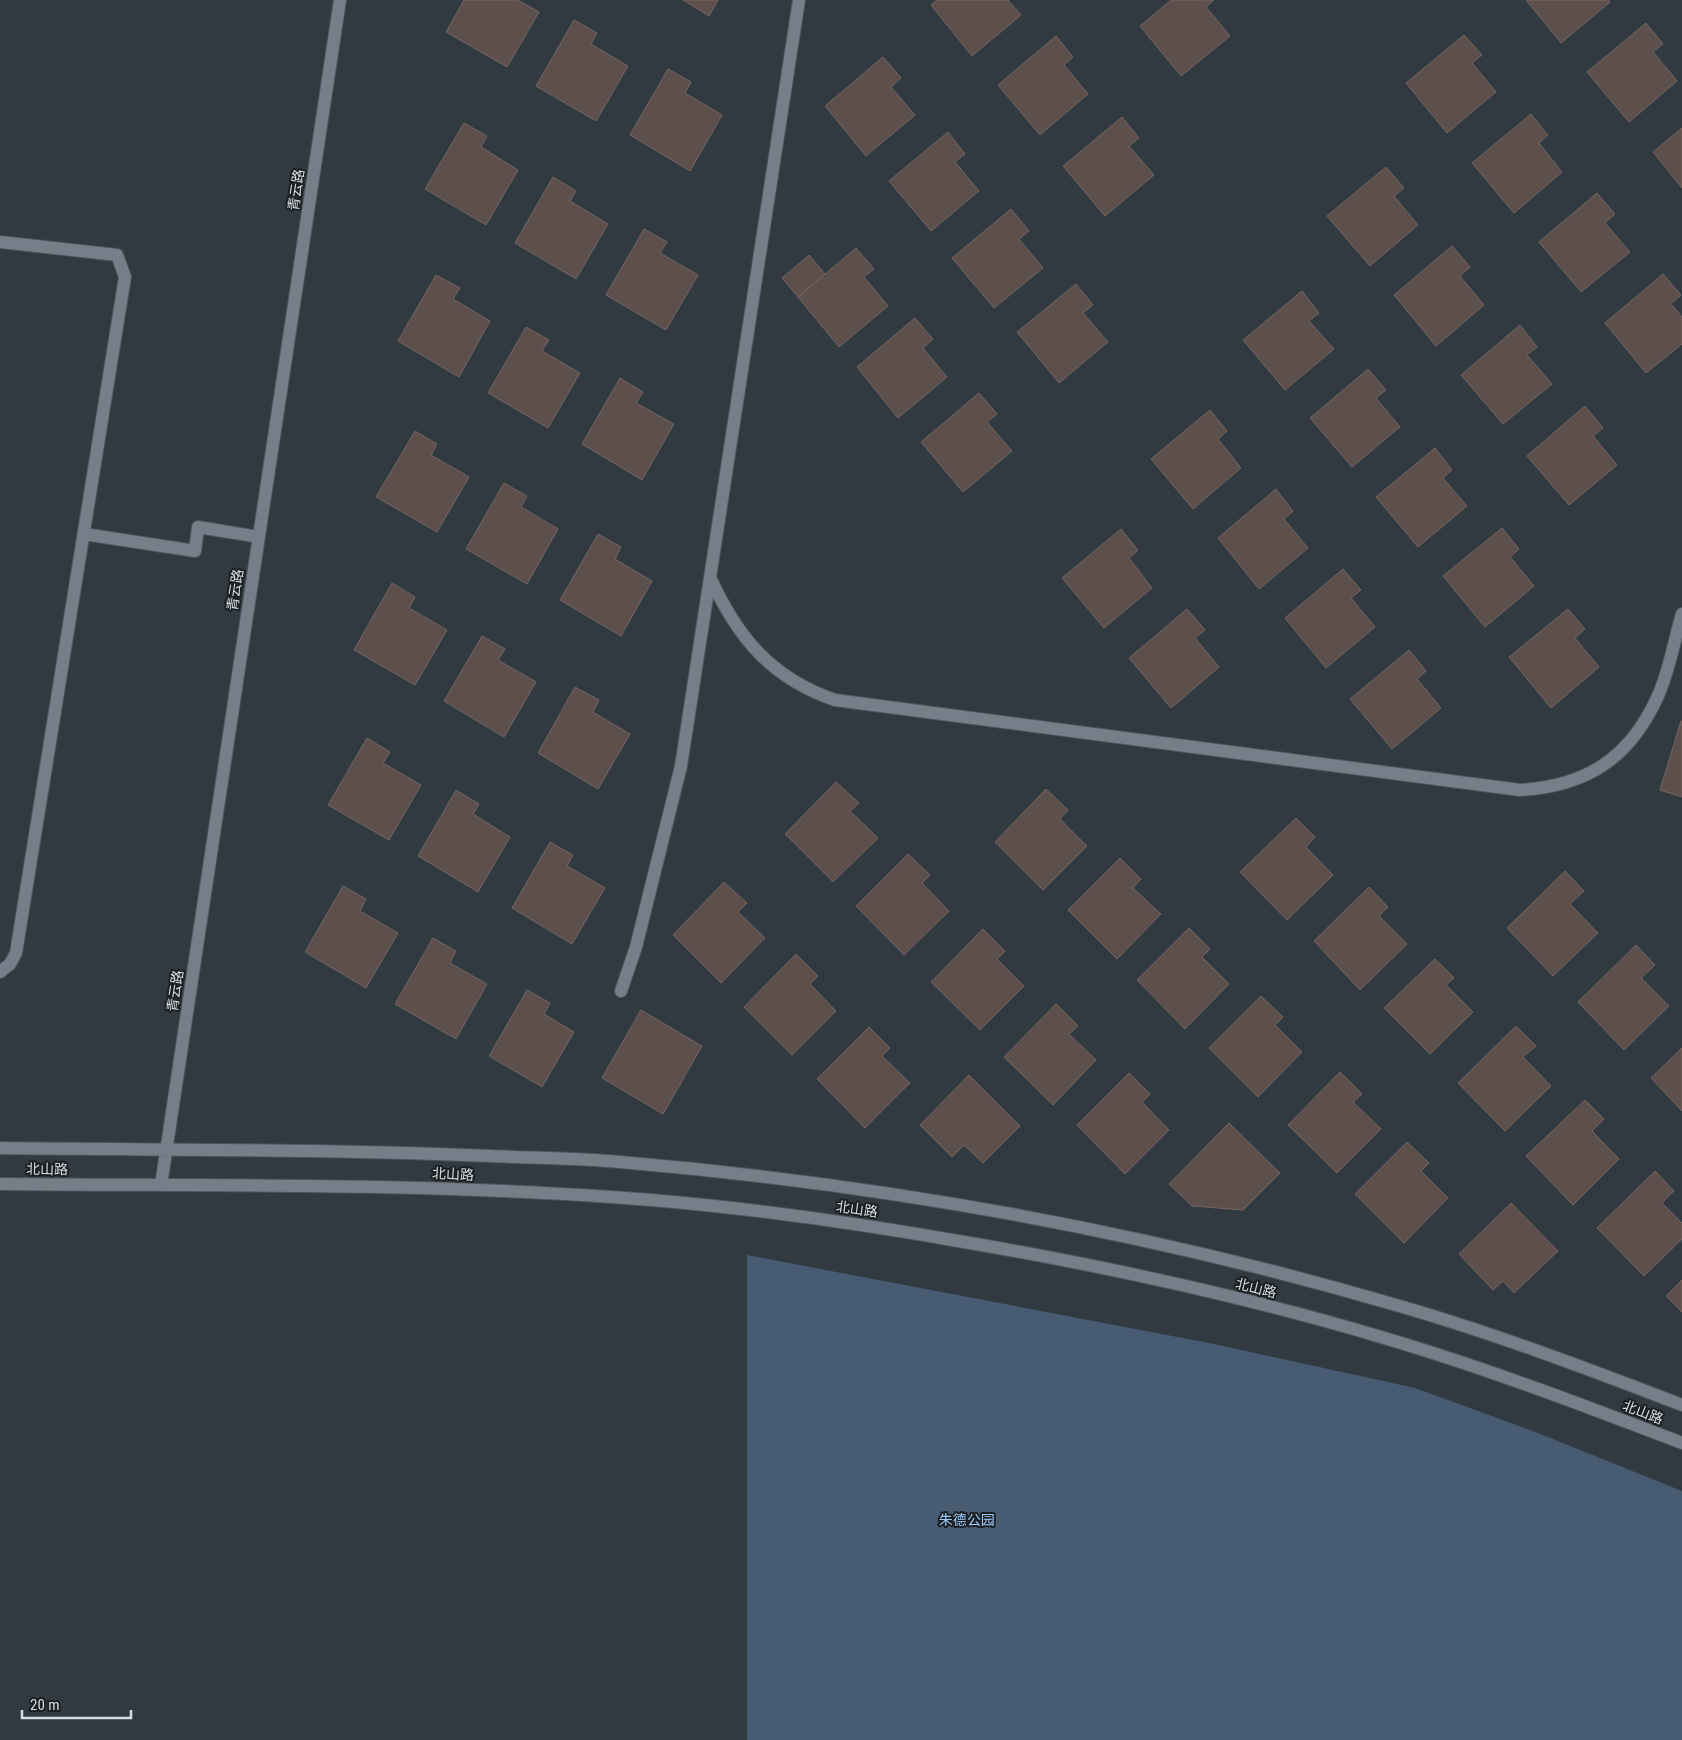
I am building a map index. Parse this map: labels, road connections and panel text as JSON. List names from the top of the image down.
{
  "streets": {
    "street": ["青云路", "北山路"]
  },
  "crossings": [
    ["青云路", "北山路"]
  ],
  "parks": ["朱德公园"],
  "scale_bar": "20 m"
}
